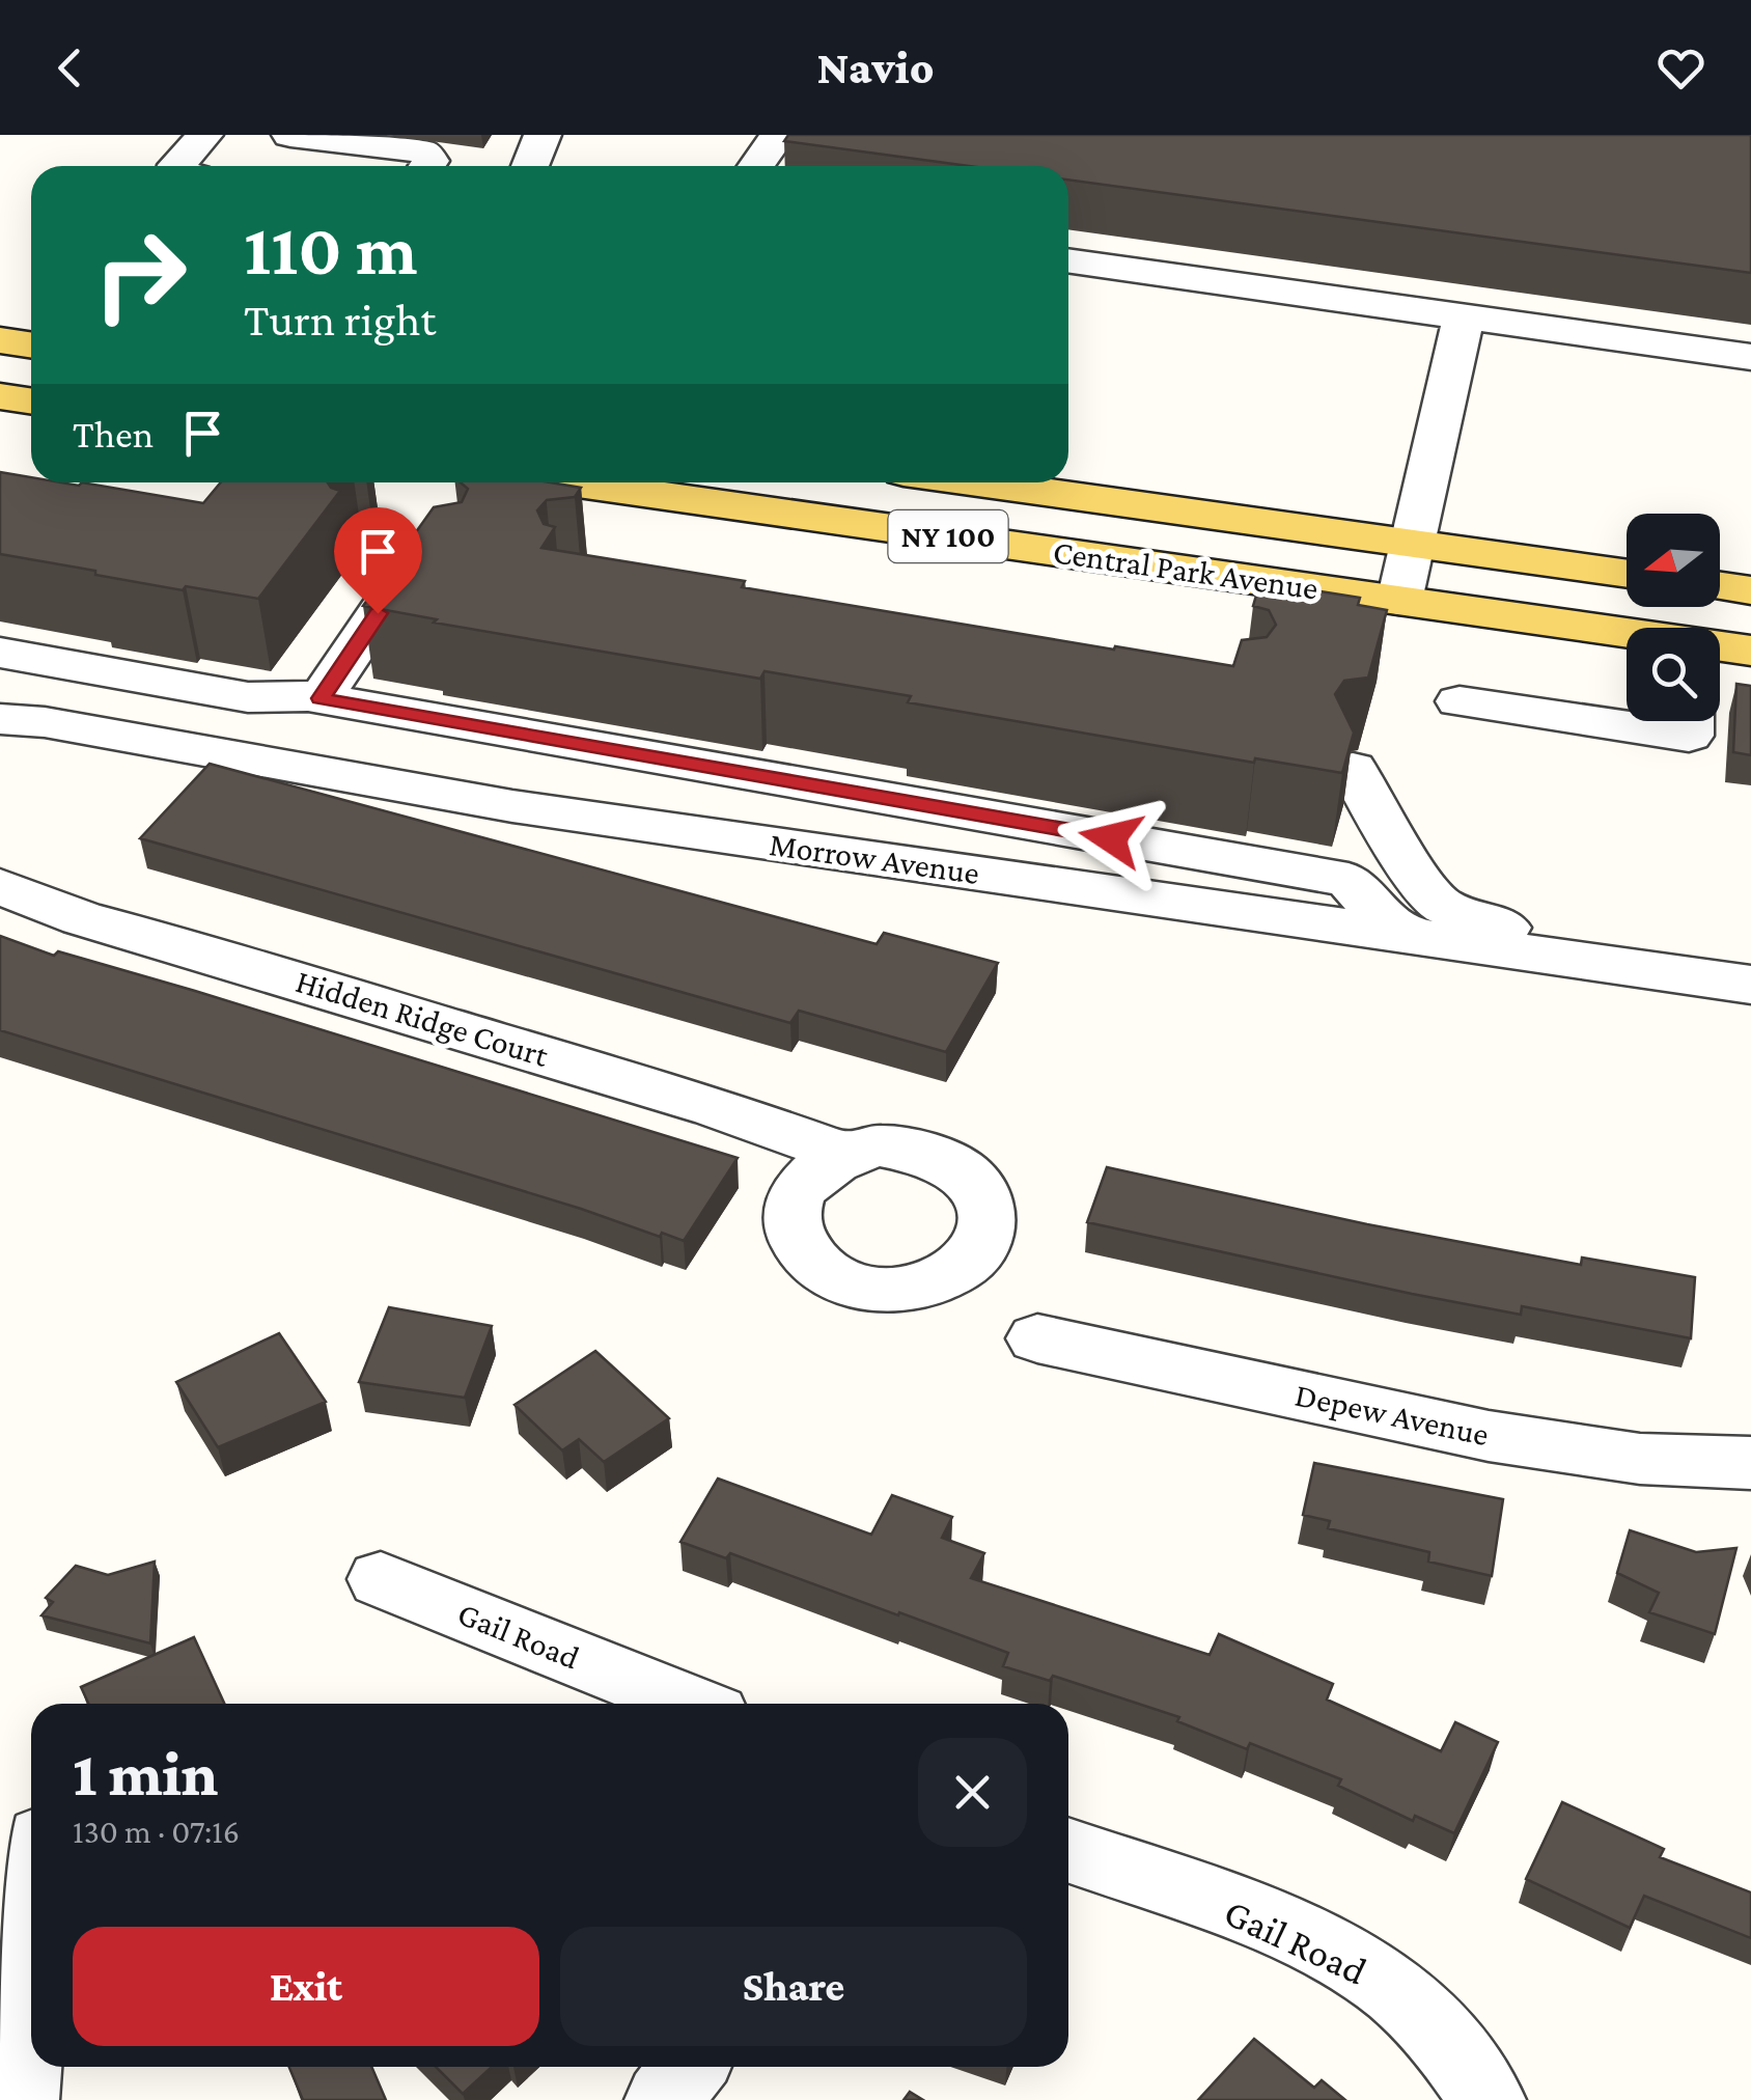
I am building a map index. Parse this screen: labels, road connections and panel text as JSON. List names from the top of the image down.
{
  "streets": {
    "main road": ["NY 100", "Central Park Avenue"],
    "street": [
      "Morrow Avenue",
      "Hidden Ridge Court",
      "Depew Avenue",
      "Gail Road"
    ]
  },
  "north": "left",
  "page": {
    "header": "Navio",
    "turn": ["110 m", "Turn right"],
    "then": "Then",
    "heading": ["1 min", "130 m · 07:16"],
    "buttons": ["Exit", "Share"]
  }
}
